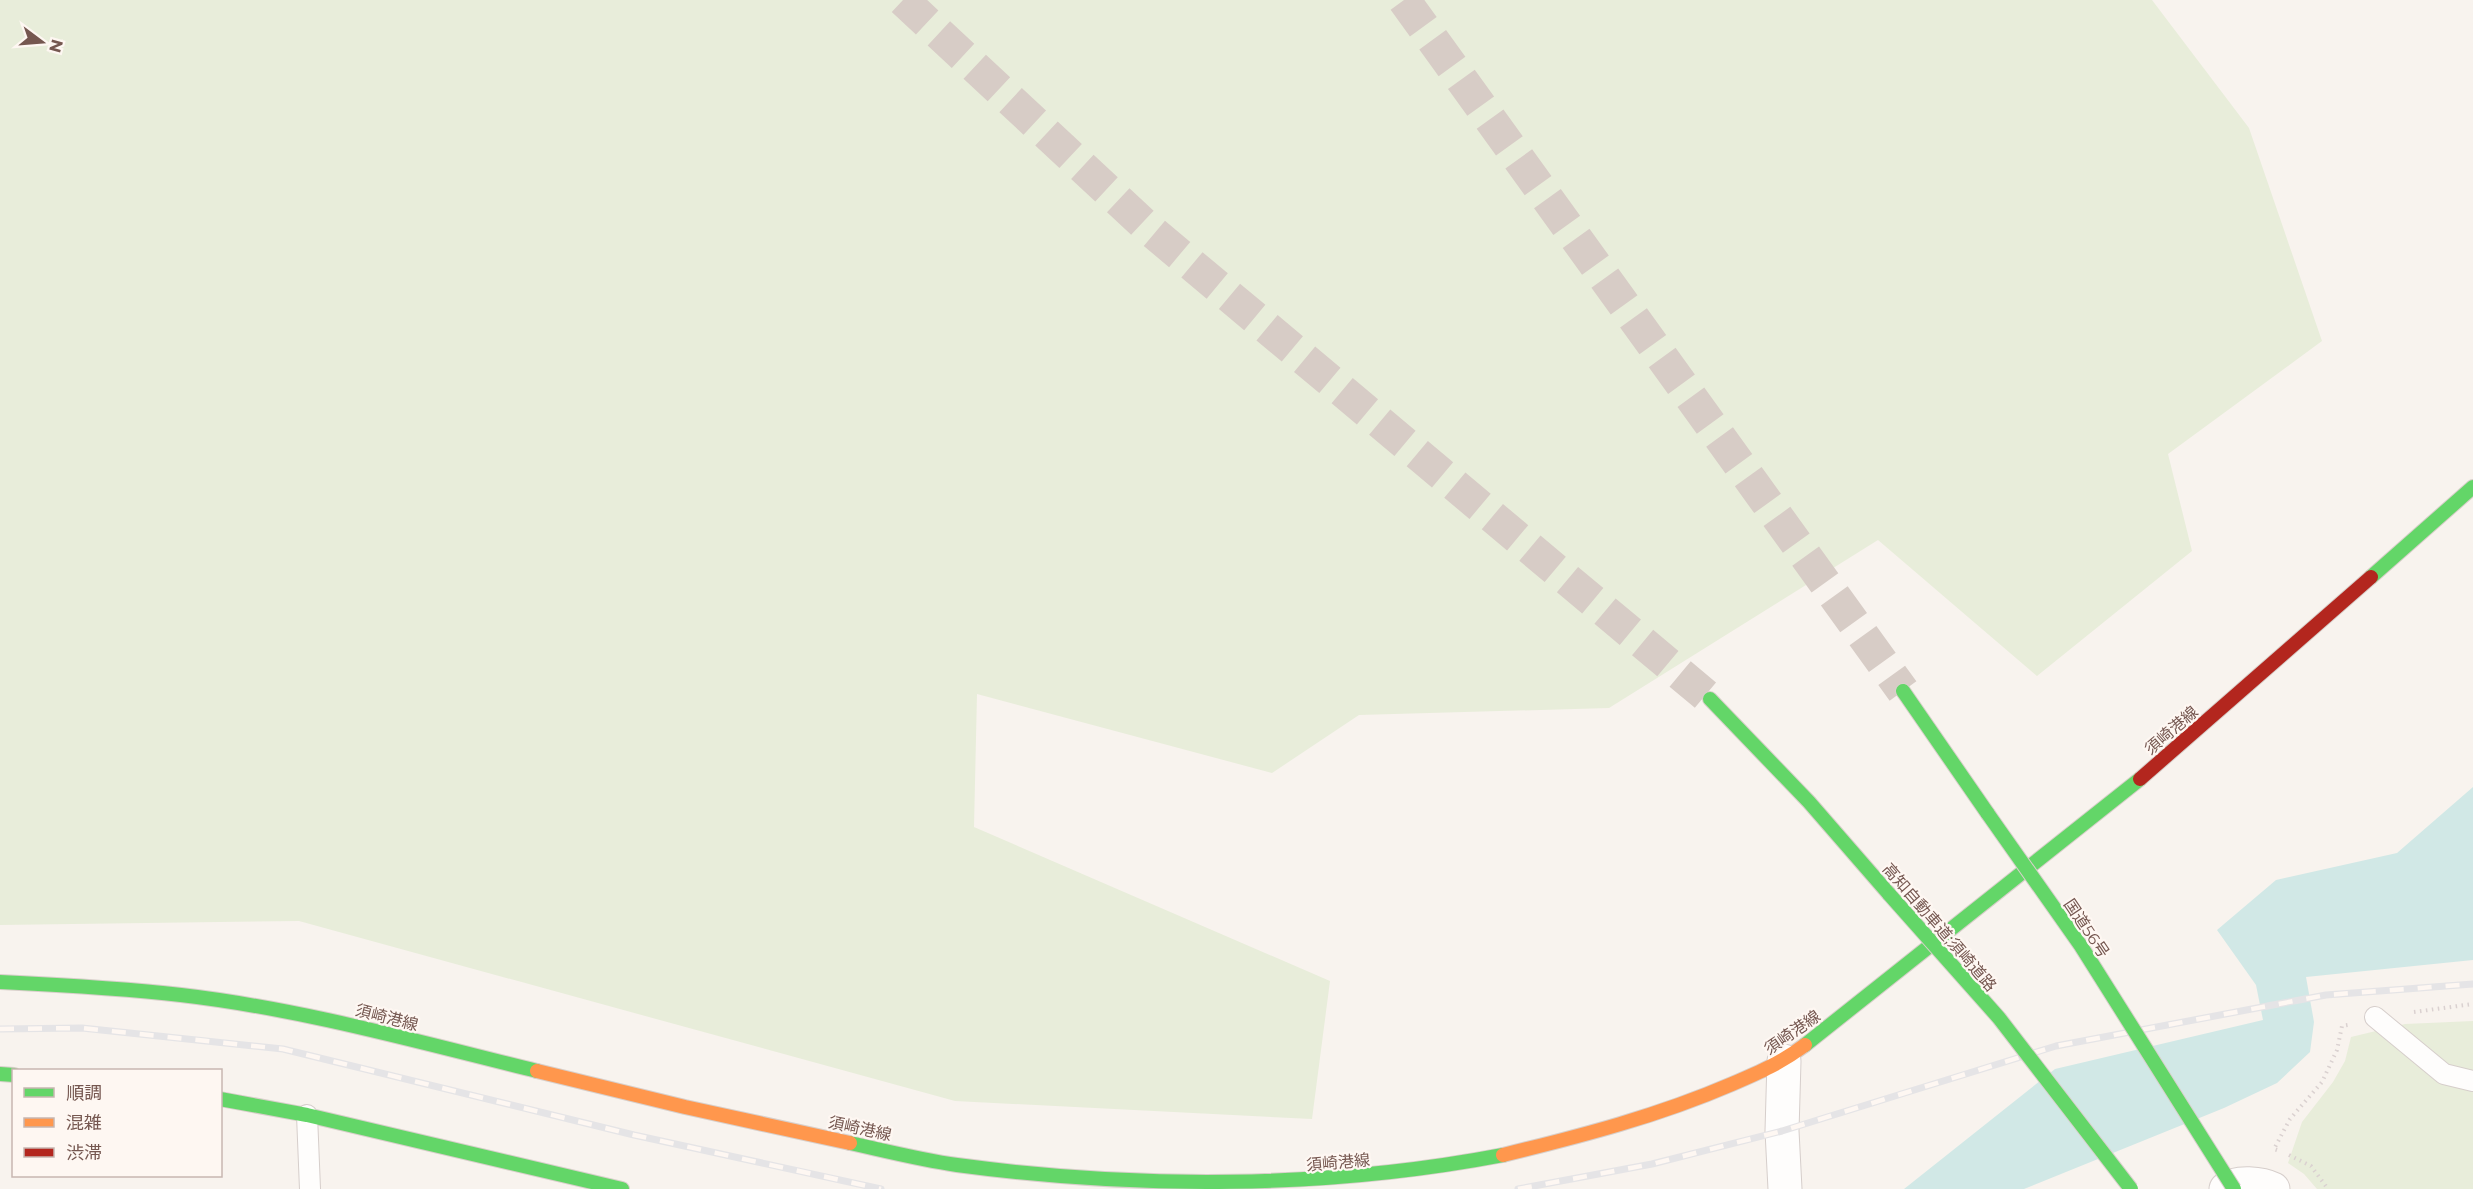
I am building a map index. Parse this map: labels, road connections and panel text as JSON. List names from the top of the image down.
{
  "streets": {
    "main road": ["須崎港線", "高知自動車道;須崎道路", "国道56号"]
  },
  "legend": ["順調", "混雑", "渋滞"],
  "north": "right"
}
